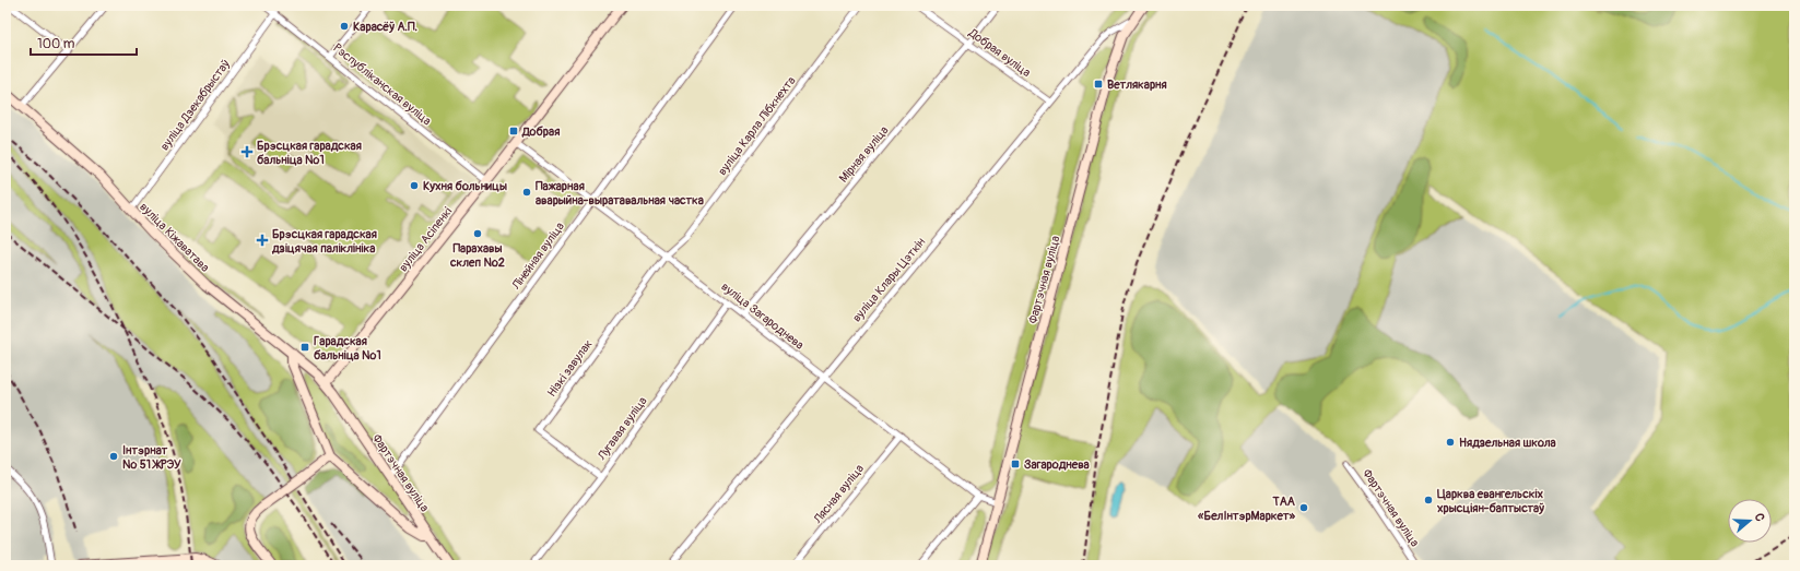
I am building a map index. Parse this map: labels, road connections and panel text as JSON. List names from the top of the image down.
{
  "streets": {
    "main road": ["вуліца Кіжаватава", "вуліца Асіпенкі", "Фартэчная вуліца"],
    "street": [
      "Добрая вуліца",
      "Рэспубліканская вуліца",
      "вуліца Дзекабрыстаў",
      "вуліца Карла Лібкнехта",
      "Мірная вуліца",
      "Лінейная вуліца",
      "вуліца Клары Цэткін",
      "вуліца Загароднева",
      "Нізкі завулак",
      "Лугавая вуліца",
      "Лясная вуліца"
    ]
  },
  "crossings": [
    ["Добрая вуліца", "Мірная вуліца"],
    ["Добрая вуліца", "вуліца Клары Цэткін"],
    ["Рэспубліканская вуліца", "вуліца Дзекабрыстаў"],
    ["Рэспубліканская вуліца", "вуліца Асіпенкі"],
    ["вуліца Дзекабрыстаў", "вуліца Кіжаватава"],
    ["вуліца Карла Лібкнехта", "вуліца Загароднева"],
    ["вуліца Карла Лібкнехта", "Нізкі завулак"],
    ["Мірная вуліца", "вуліца Загароднева"],
    ["вуліца Кіжаватава", "вуліца Асіпенкі"],
    ["вуліца Кіжаватава", "Фартэчная вуліца"],
    ["вуліца Асіпенкі", "вуліца Загароднева"],
    ["Лінейная вуліца", "Фартэчная вуліца"],
    ["Лінейная вуліца", "вуліца Загароднева"],
    ["вуліца Клары Цэткін", "Фартэчная вуліца"],
    ["вуліца Клары Цэткін", "вуліца Загароднева"],
    ["Фартэчная вуліца", "вуліца Загароднева"],
    ["вуліца Загароднева", "Нізкі завулак"],
    ["вуліца Загароднева", "Лугавая вуліца"],
    ["вуліца Загароднева", "Лясная вуліца"],
    ["Нізкі завулак", "Лугавая вуліца"]
  ],
  "places": {
    "other": [
      "Карасёў А.П.",
      "Кухня больницы",
      "Пажарная аварыйна-выратавальная частка",
      "Парахавы склеп №2",
      "Нядзельная школа",
      "Інтэрнат № 51 ЖРЭУ",
      "Царква евангельскіх хрысціян-баптыстаў",
      "ТАА «БелІнтэрМаркет»"
    ],
    "transit": [
      "Ветлякарня",
      "Добрая",
      "Гарадская бальніца №1",
      "Загароднева"
    ],
    "health": ["Брэсцкая гарадская бальніца №1", "Брэсцкая гарадская дзіцячая паліклініка"]
  },
  "scale_bar": "100 m",
  "north": "right"
}
